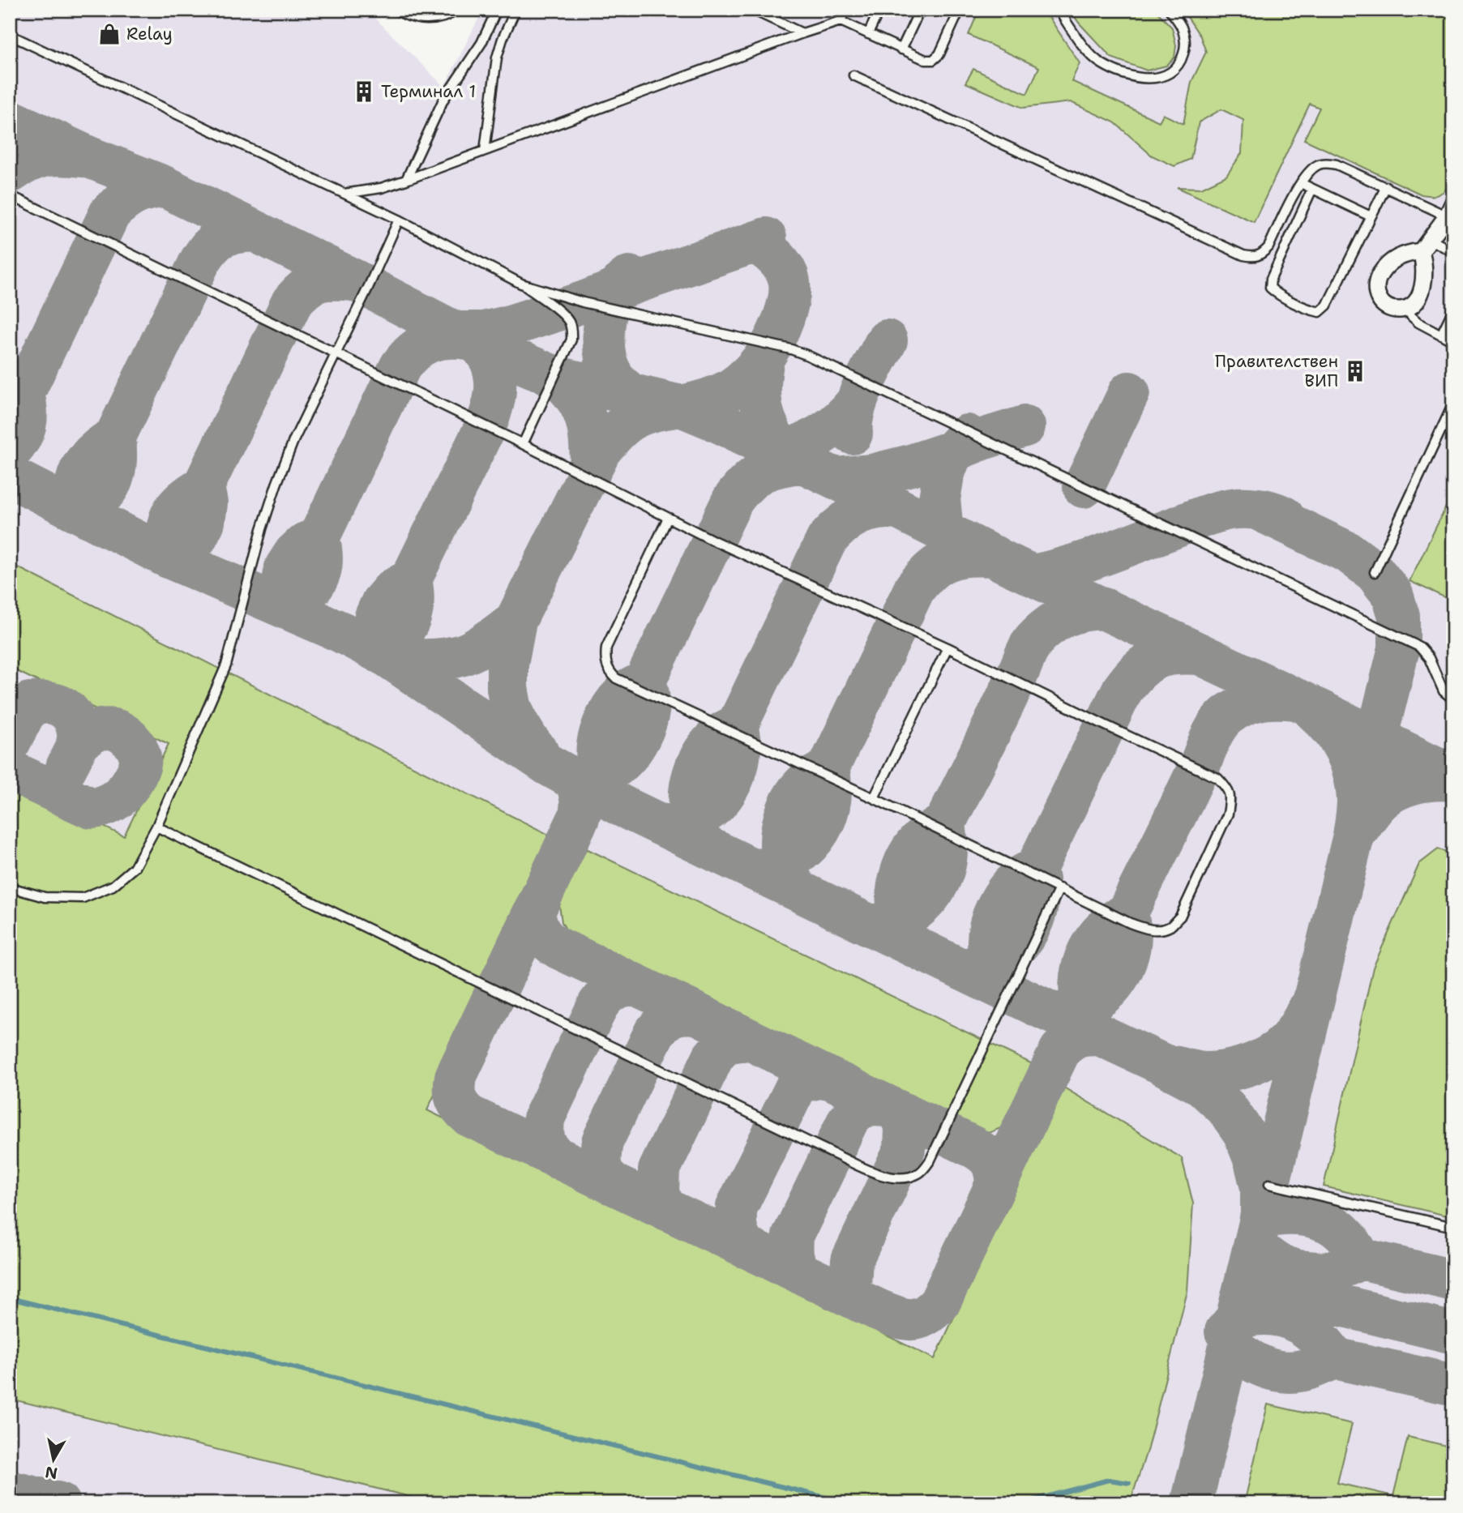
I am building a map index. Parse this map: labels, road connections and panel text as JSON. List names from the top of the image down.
{
  "places": {
    "shop": ["Relay"],
    "building": ["Терминал 1", "Правителствен ВИП"]
  },
  "north": "bottom"
}
